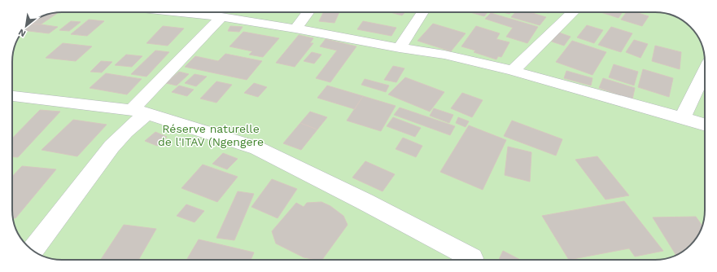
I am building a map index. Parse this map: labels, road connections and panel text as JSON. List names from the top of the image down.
{
  "parks": ["Réserve naturelle de l'ITAV (Ngengere"],
  "north": "bottom left"
}
